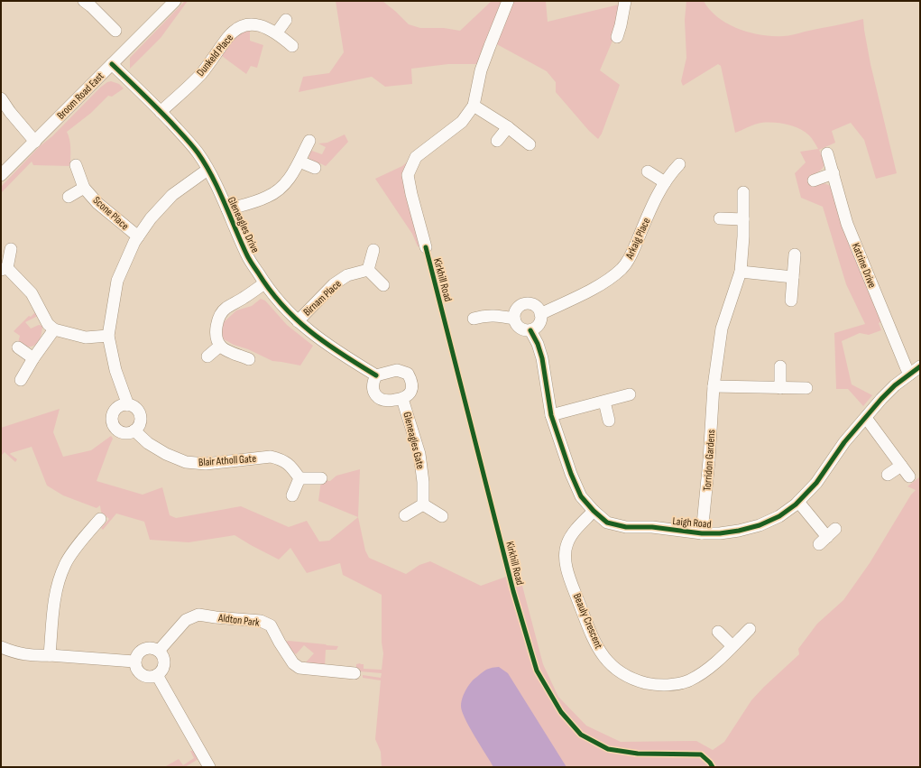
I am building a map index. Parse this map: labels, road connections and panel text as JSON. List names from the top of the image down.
{
  "streets": {
    "street": [
      "Dunkeld Place",
      "Broom Road East",
      "Scone Place",
      "Gleneagles Drive",
      "Arkaig Place",
      "Katrine Drive",
      "Kirkhill Road",
      "Birnam Place",
      "Gleneagles Gate",
      "Blair Atholl Gate",
      "Torridon Gardens",
      "Laigh Road",
      "Aldton Park",
      "Beauly Crescent"
    ]
  },
  "crossings": [
    ["Dunkeld Place", "Gleneagles Drive"],
    ["Broom Road East", "Gleneagles Drive"],
    ["Gleneagles Drive", "Birnam Place"],
    ["Gleneagles Drive", "Gleneagles Gate"],
    ["Arkaig Place", "Laigh Road"],
    ["Katrine Drive", "Laigh Road"],
    ["Torridon Gardens", "Laigh Road"],
    ["Laigh Road", "Beauly Crescent"]
  ]
}
